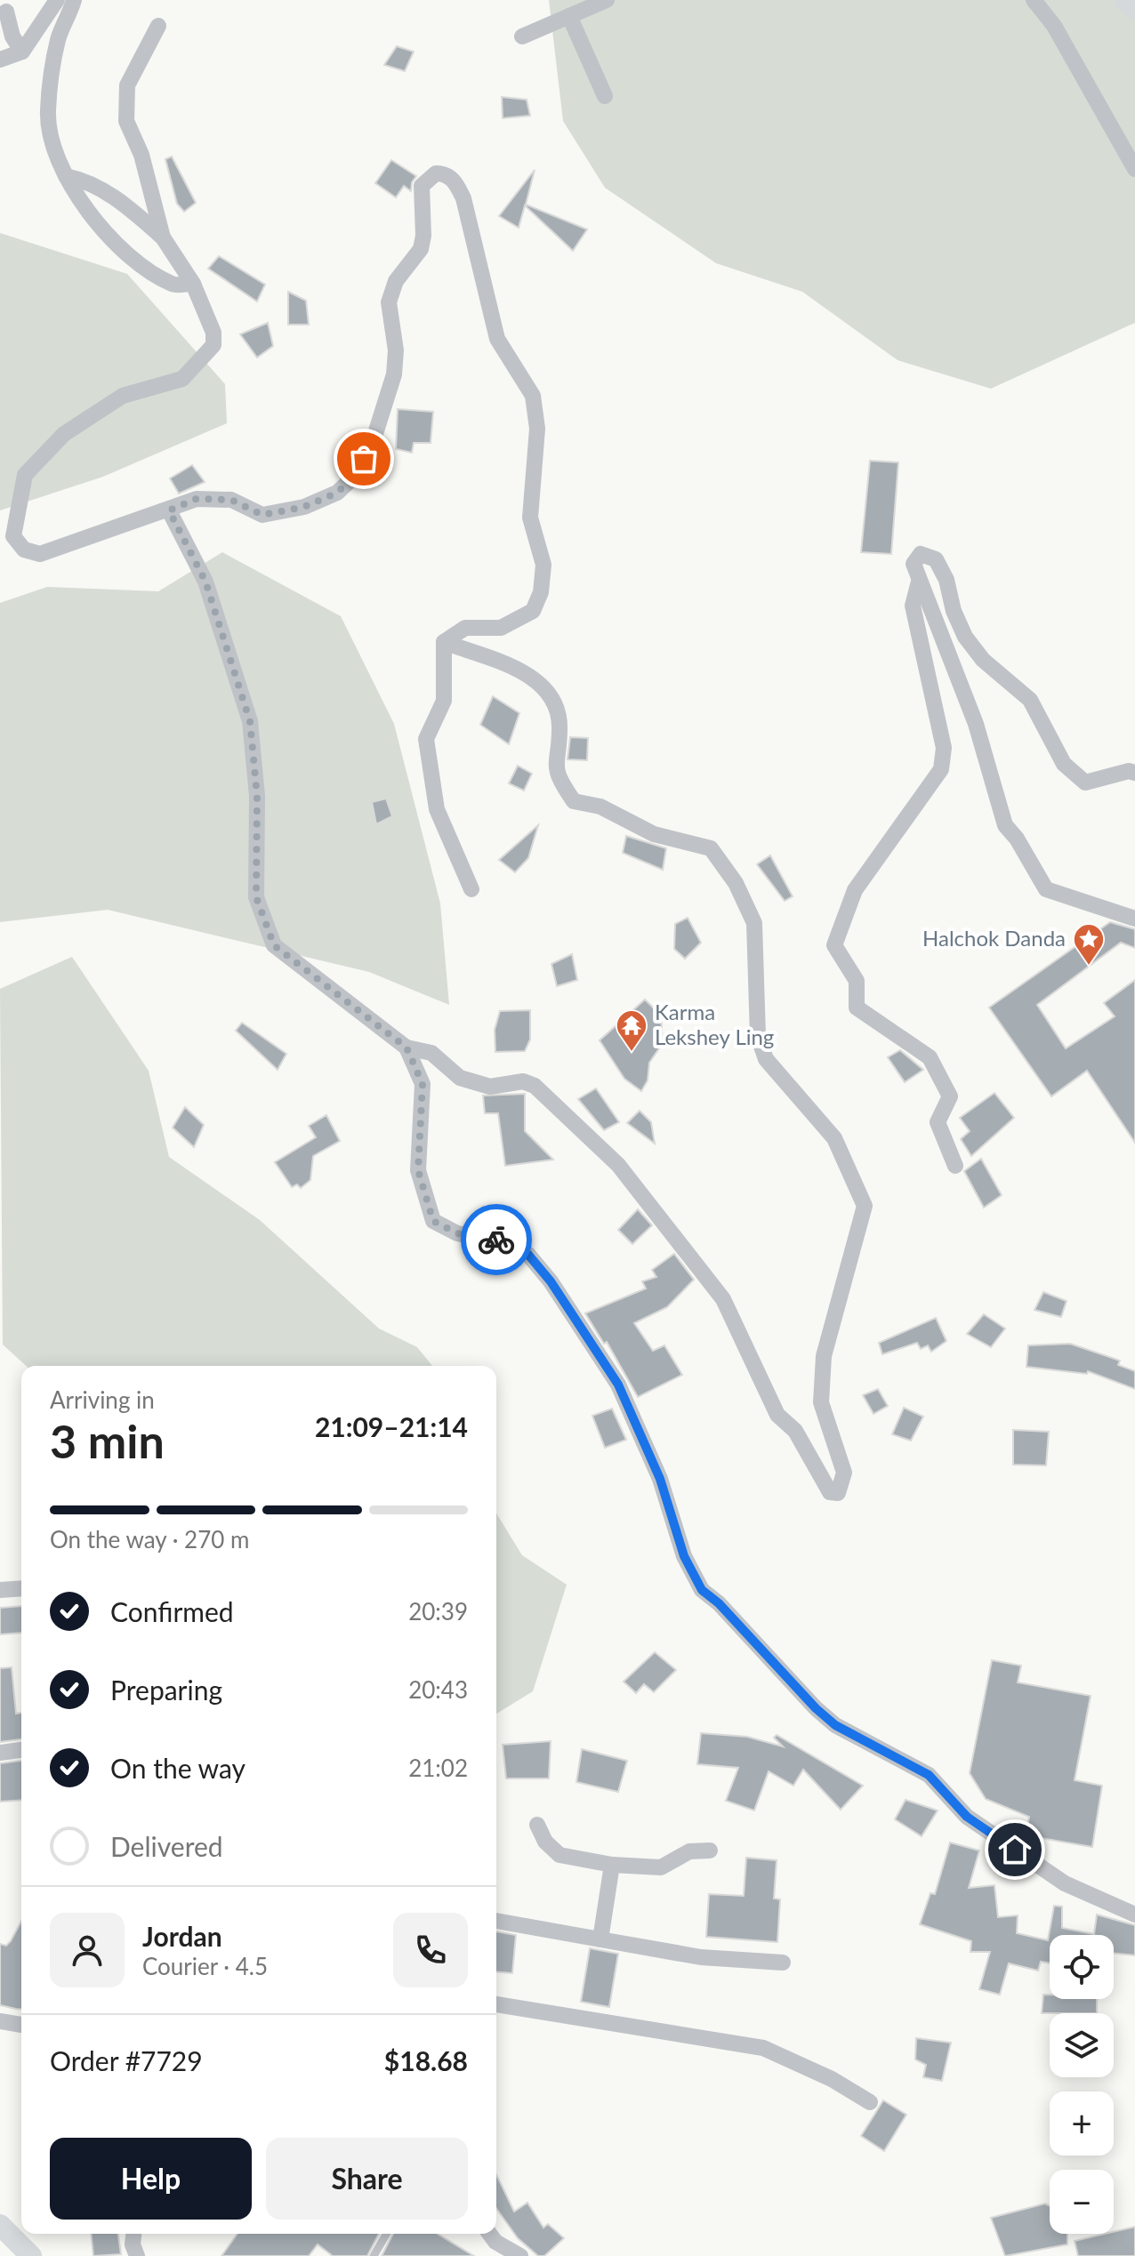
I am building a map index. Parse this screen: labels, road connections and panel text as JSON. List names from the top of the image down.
{
  "places": {
    "place": ["Halchok Danda"],
    "temple": ["Karma Lekshey Ling"]
  },
  "page": {
    "heading": ["3 min", "Arriving in", "21:09–21:14"],
    "panel": [
      "Jordan",
      "Courier · 4.5",
      "Order #7729",
      "$18.68"
    ],
    "bar": "On the way · 270 m",
    "list": [
      ["Confirmed", "20:39"],
      ["Preparing", "20:43"],
      ["On the way", "21:02"],
      "Delivered"
    ],
    "map_buttons": ["+", "−"],
    "buttons": ["Help", "Share"]
  }
}
